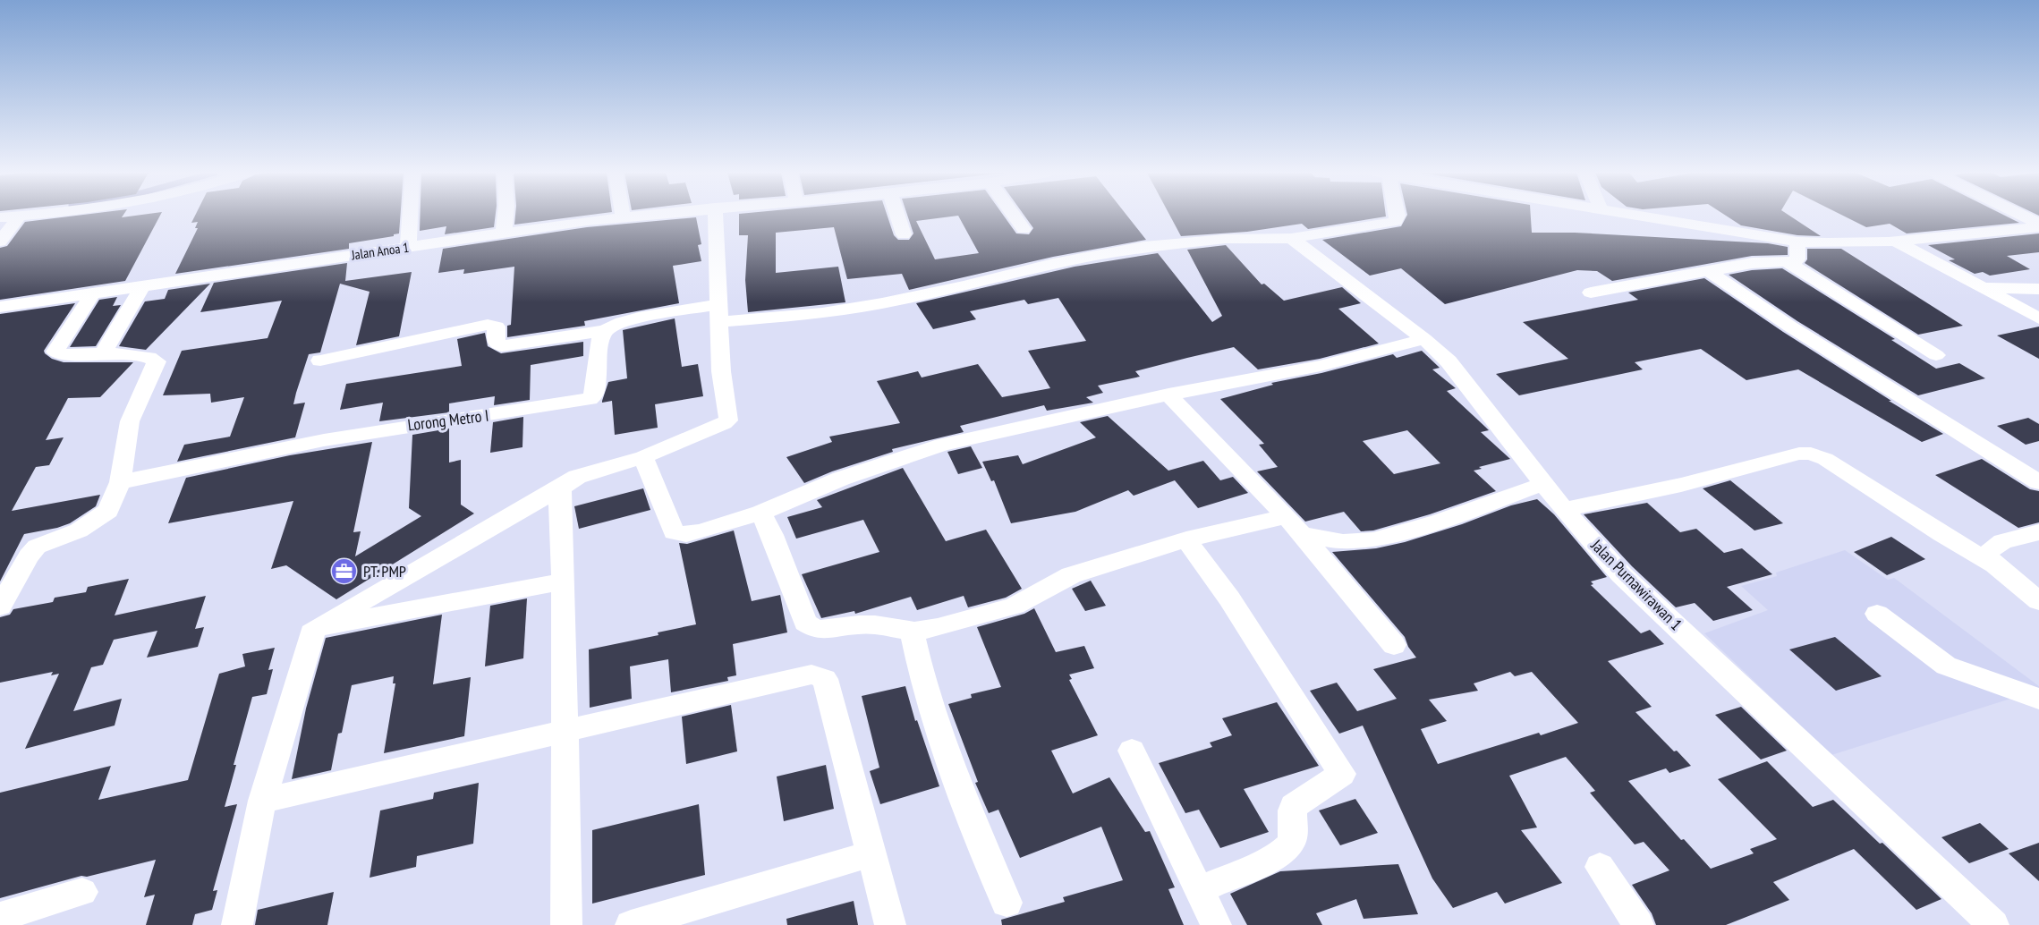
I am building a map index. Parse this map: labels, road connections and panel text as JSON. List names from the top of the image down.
{
  "streets": {
    "street": ["Jalan Anoa 1", "Lorong Metro I", "Jalan Purnawirawan 1"]
  },
  "places": {
    "office": ["PT. PMP"]
  }
}
